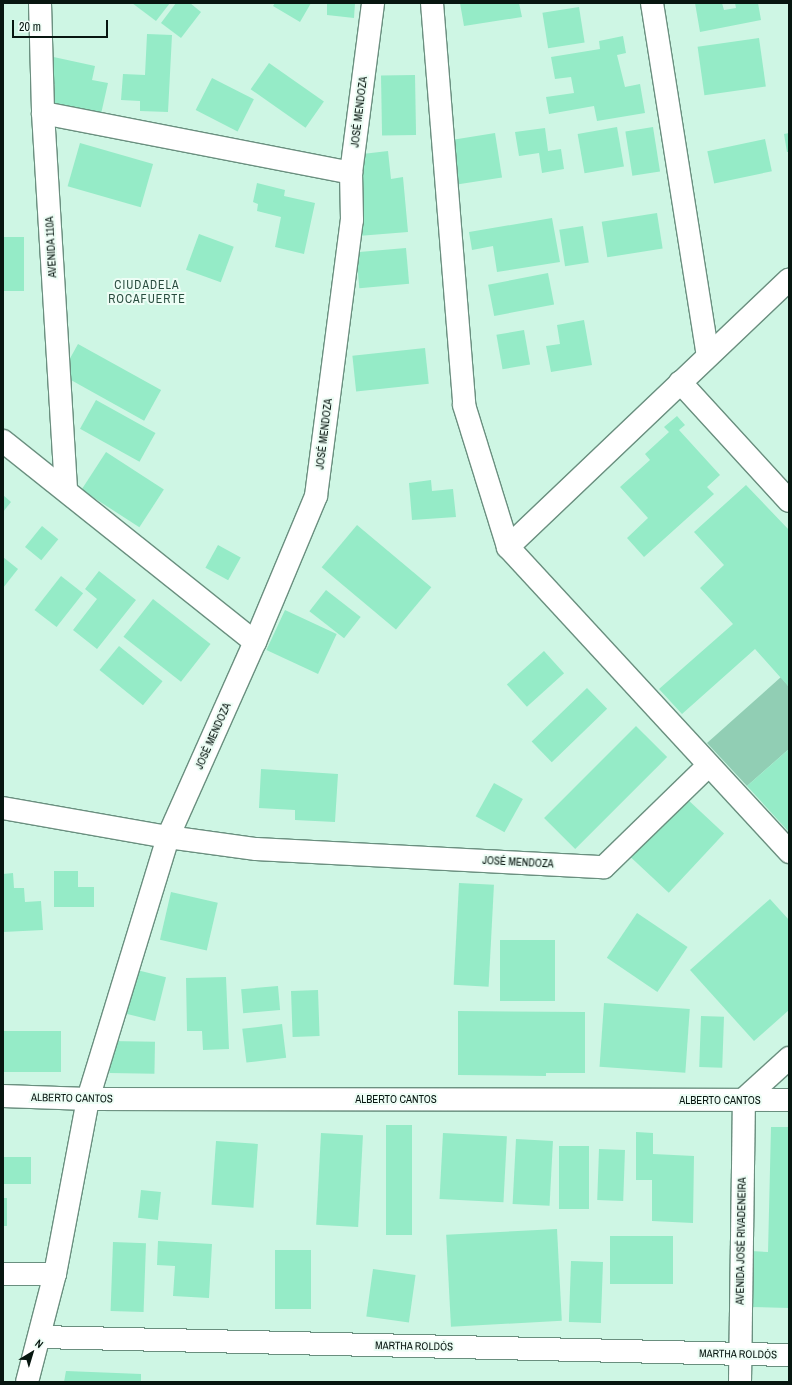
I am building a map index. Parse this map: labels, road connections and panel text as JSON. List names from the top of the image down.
{
  "streets": {
    "street": [
      "JOSÉ MENDOZA",
      "AVENIDA 110A",
      "ALBERTO CANTOS",
      "AVENIDA JOSÉ RIVADENEIRA",
      "MARTHA ROLDÓS"
    ]
  },
  "crossings": [
    ["ALBERTO CANTOS", "AVENIDA JOSÉ RIVADENEIRA"],
    ["AVENIDA JOSÉ RIVADENEIRA", "MARTHA ROLDÓS"]
  ],
  "districts": ["CIUDADELA ROCAFUERTE"],
  "scale_bar": "20 m",
  "north": "top right"
}
